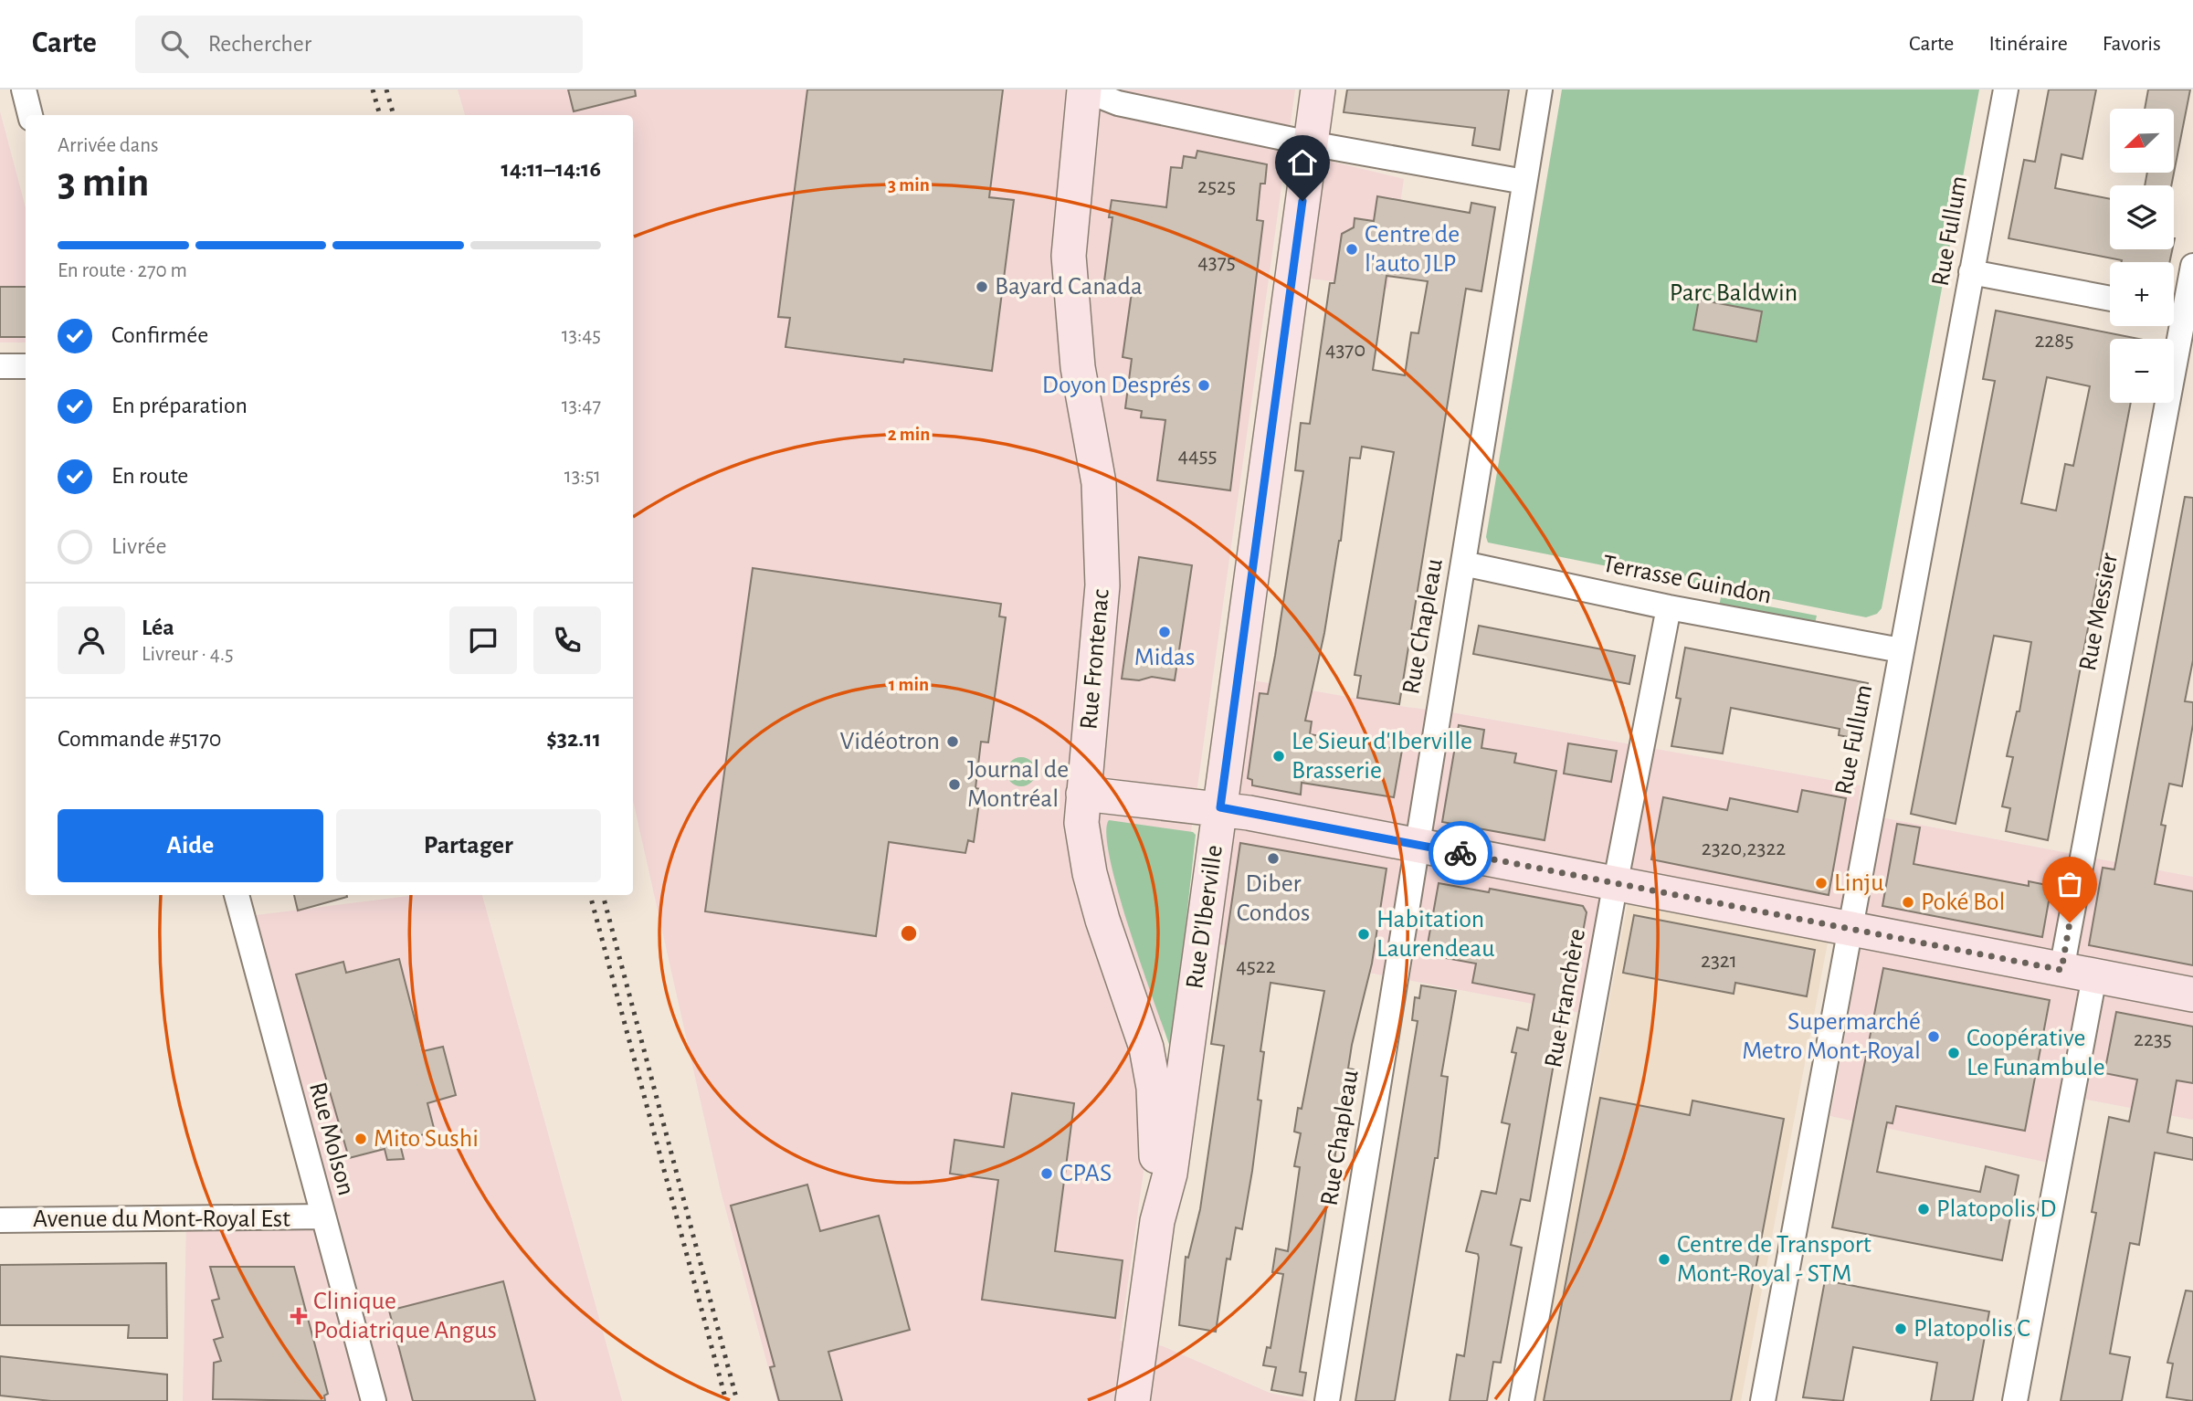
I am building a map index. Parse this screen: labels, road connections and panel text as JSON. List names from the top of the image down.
{
  "streets": {
    "main road": ["Rue Frontenac", "Rue D'Iberville"],
    "street": [
      "Rue Fullum",
      "Terrasse Guindon",
      "Rue Messier",
      "Rue Chapleau",
      "Rue Franchère",
      "Rue Molson",
      "Avenue du Mont-Royal Est"
    ]
  },
  "crossings": [
    ["Rue Fullum", "Terrasse Guindon"],
    ["Terrasse Guindon", "Rue Chapleau"],
    ["Terrasse Guindon", "Rue Franchère"],
    ["Rue Frontenac", "Rue D'Iberville"],
    ["Rue Molson", "Avenue du Mont-Royal Est"]
  ],
  "parks": ["Parc Baldwin"],
  "places": {
    "other": [
      "Centre de l'auto JLP",
      "Bayard Canada",
      "Doyon Després",
      "Midas",
      "Vidéotron",
      "Le Sieur d'Iberville Brasserie",
      "Journal de Montréal",
      "Diber Condos",
      "Linju",
      "Poké Bol",
      "Habitation Laurendeau",
      "Supermarché Metro Mont-Royal",
      "Coopérative Le Funambule",
      "Mito Sushi",
      "CPAS",
      "Platopolis D",
      "Centre de Transport Mont-Royal - STM",
      "Platopolis C"
    ],
    "health": ["Clinique Podiatrique Angus"]
  },
  "house_numbers": [
    "2525",
    "4375",
    "2285",
    "4370",
    "4455",
    "2320,2322",
    "2321",
    "4522",
    "2235"
  ],
  "north": "bottom left",
  "page": {
    "header": "Carte",
    "search": "Rechercher",
    "nav": ["Carte", "Itinéraire", "Favoris"],
    "map_buttons": ["+", "−"],
    "heading": ["3 min", "Arrivée dans", "14:11–14:16"],
    "panel": [
      "Léa",
      "Livreur · 4.5",
      "Commande #5170",
      "$32.11"
    ],
    "bar": "En route · 270 m",
    "list": [
      ["Confirmée", "13:45"],
      ["En préparation", "13:47"],
      ["En route", "13:51"],
      "Livrée"
    ],
    "buttons": ["Aide", "Partager"]
  },
  "rings": ["3 min", "2 min", "1 min"]
}
